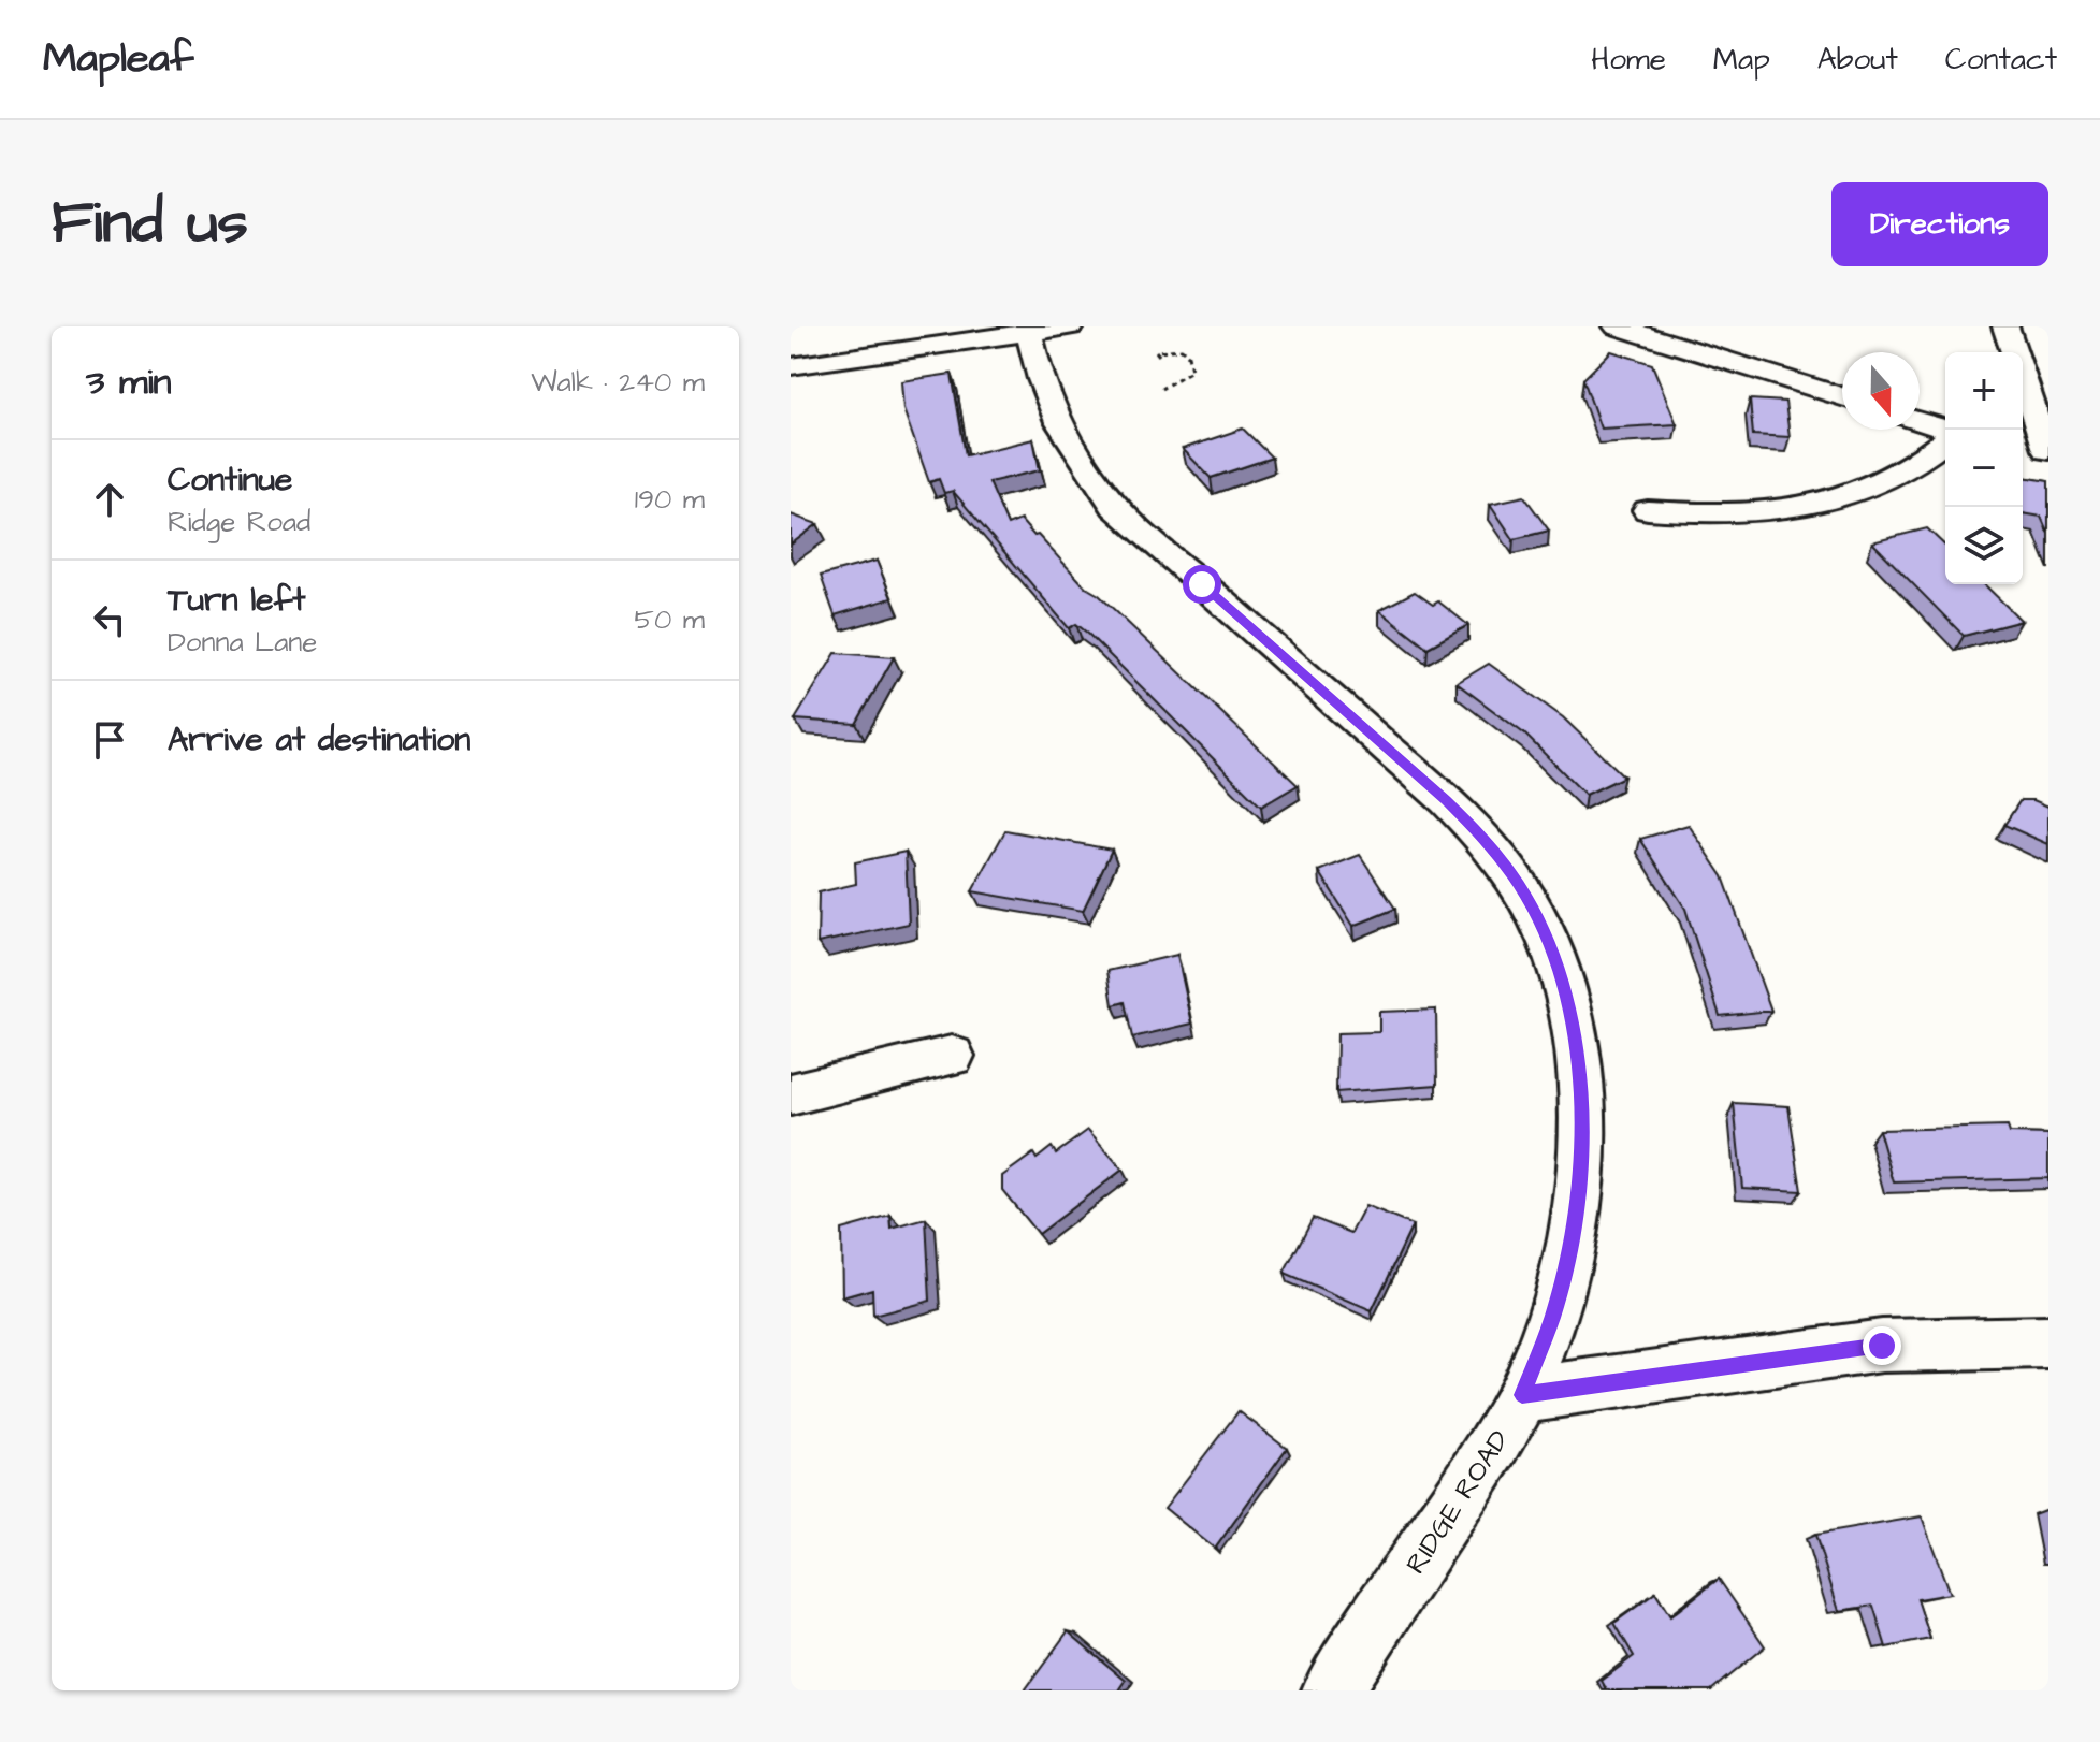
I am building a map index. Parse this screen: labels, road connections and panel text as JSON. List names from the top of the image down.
{
  "streets": {
    "street": ["RIDGE ROAD"]
  },
  "north": "bottom",
  "page": {
    "header": "Mapleaf",
    "nav": [
      "Home",
      "Map",
      "About",
      "Contact"
    ],
    "title": "Find us",
    "buttons": "Directions",
    "heading": ["3 min", "Walk · 240 m"],
    "map_buttons": ["+", "−"],
    "list": [
      ["Continue", "Ridge Road", "190 m"],
      ["Turn left", "Donna Lane", "50 m"],
      "Arrive at destination"
    ]
  }
}
